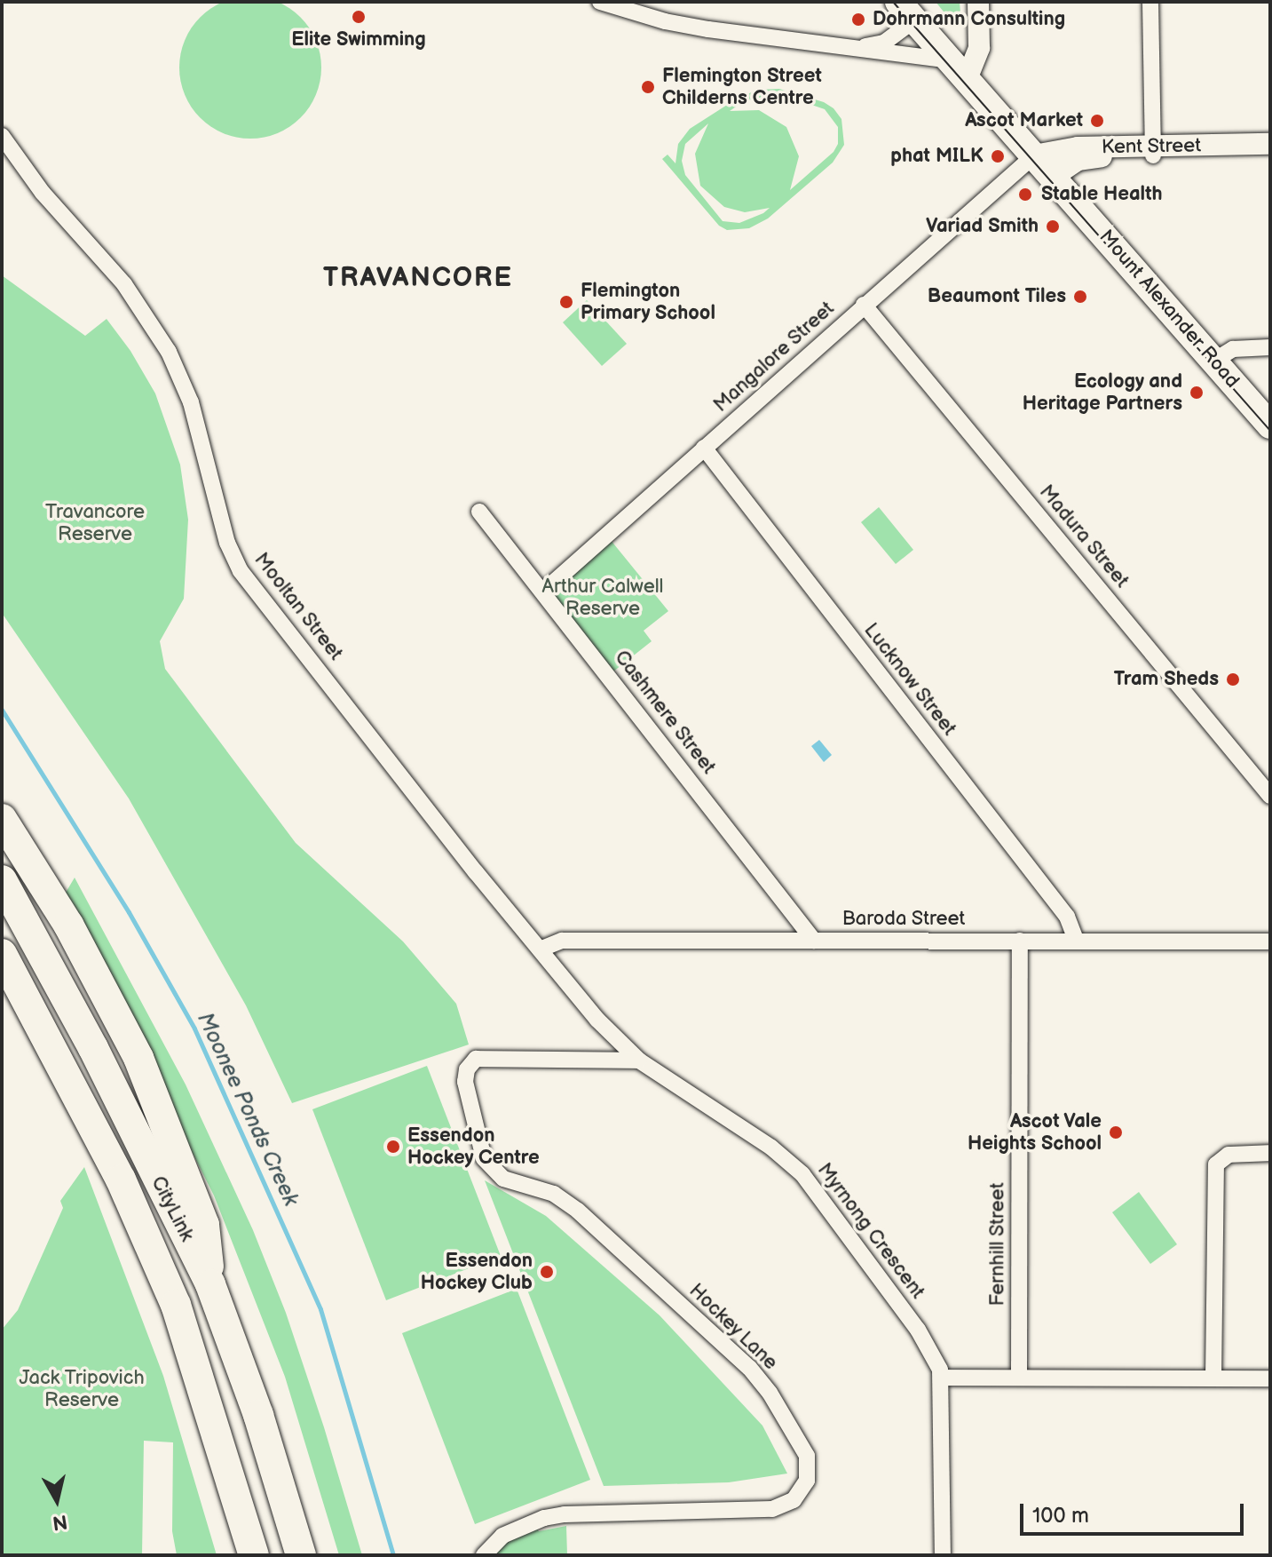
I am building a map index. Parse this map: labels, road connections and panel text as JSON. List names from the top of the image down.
{
  "streets": {
    "highway": ["CityLink"],
    "main road": ["Mount Alexander Road"],
    "street": [
      "Kent Street",
      "Mangalore Street",
      "Madura Street",
      "Mooltan Street",
      "Lucknow Street",
      "Cashmere Street",
      "Baroda Street",
      "Myrnong Crescent",
      "Fernhill Street",
      "Hockey Lane"
    ]
  },
  "crossings": [
    ["Kent Street", "Mount Alexander Road"],
    ["Kent Street", "Mangalore Street"],
    ["Mount Alexander Road", "Mangalore Street"],
    ["Mangalore Street", "Madura Street"],
    ["Mangalore Street", "Lucknow Street"],
    ["Mangalore Street", "Cashmere Street"],
    ["Mooltan Street", "Baroda Street"],
    ["Mooltan Street", "Myrnong Crescent"],
    ["Mooltan Street", "Hockey Lane"],
    ["Lucknow Street", "Baroda Street"],
    ["Cashmere Street", "Baroda Street"],
    ["Baroda Street", "Fernhill Street"],
    ["Myrnong Crescent", "Hockey Lane"]
  ],
  "districts": ["TRAVANCORE"],
  "water": ["Moonee Ponds Creek"],
  "parks": ["Travancore Reserve", "Arthur Calwell Reserve", "Jack Tripovich Reserve"],
  "places": [
    "Elite Swimming",
    "Dohrmann Consulting",
    "Flemington Street Childerns Centre",
    "Ascot Market",
    "phat MILK",
    "Stable Health",
    "Variad Smith",
    "Beaumont Tiles",
    "Flemington Primary School",
    "Ecology and Heritage Partners",
    "Tram Sheds",
    "Ascot Vale Heights School",
    "Essendon Hockey Centre",
    "Essendon Hockey Club"
  ],
  "scale_bar": "100 m",
  "north": "bottom"
}
